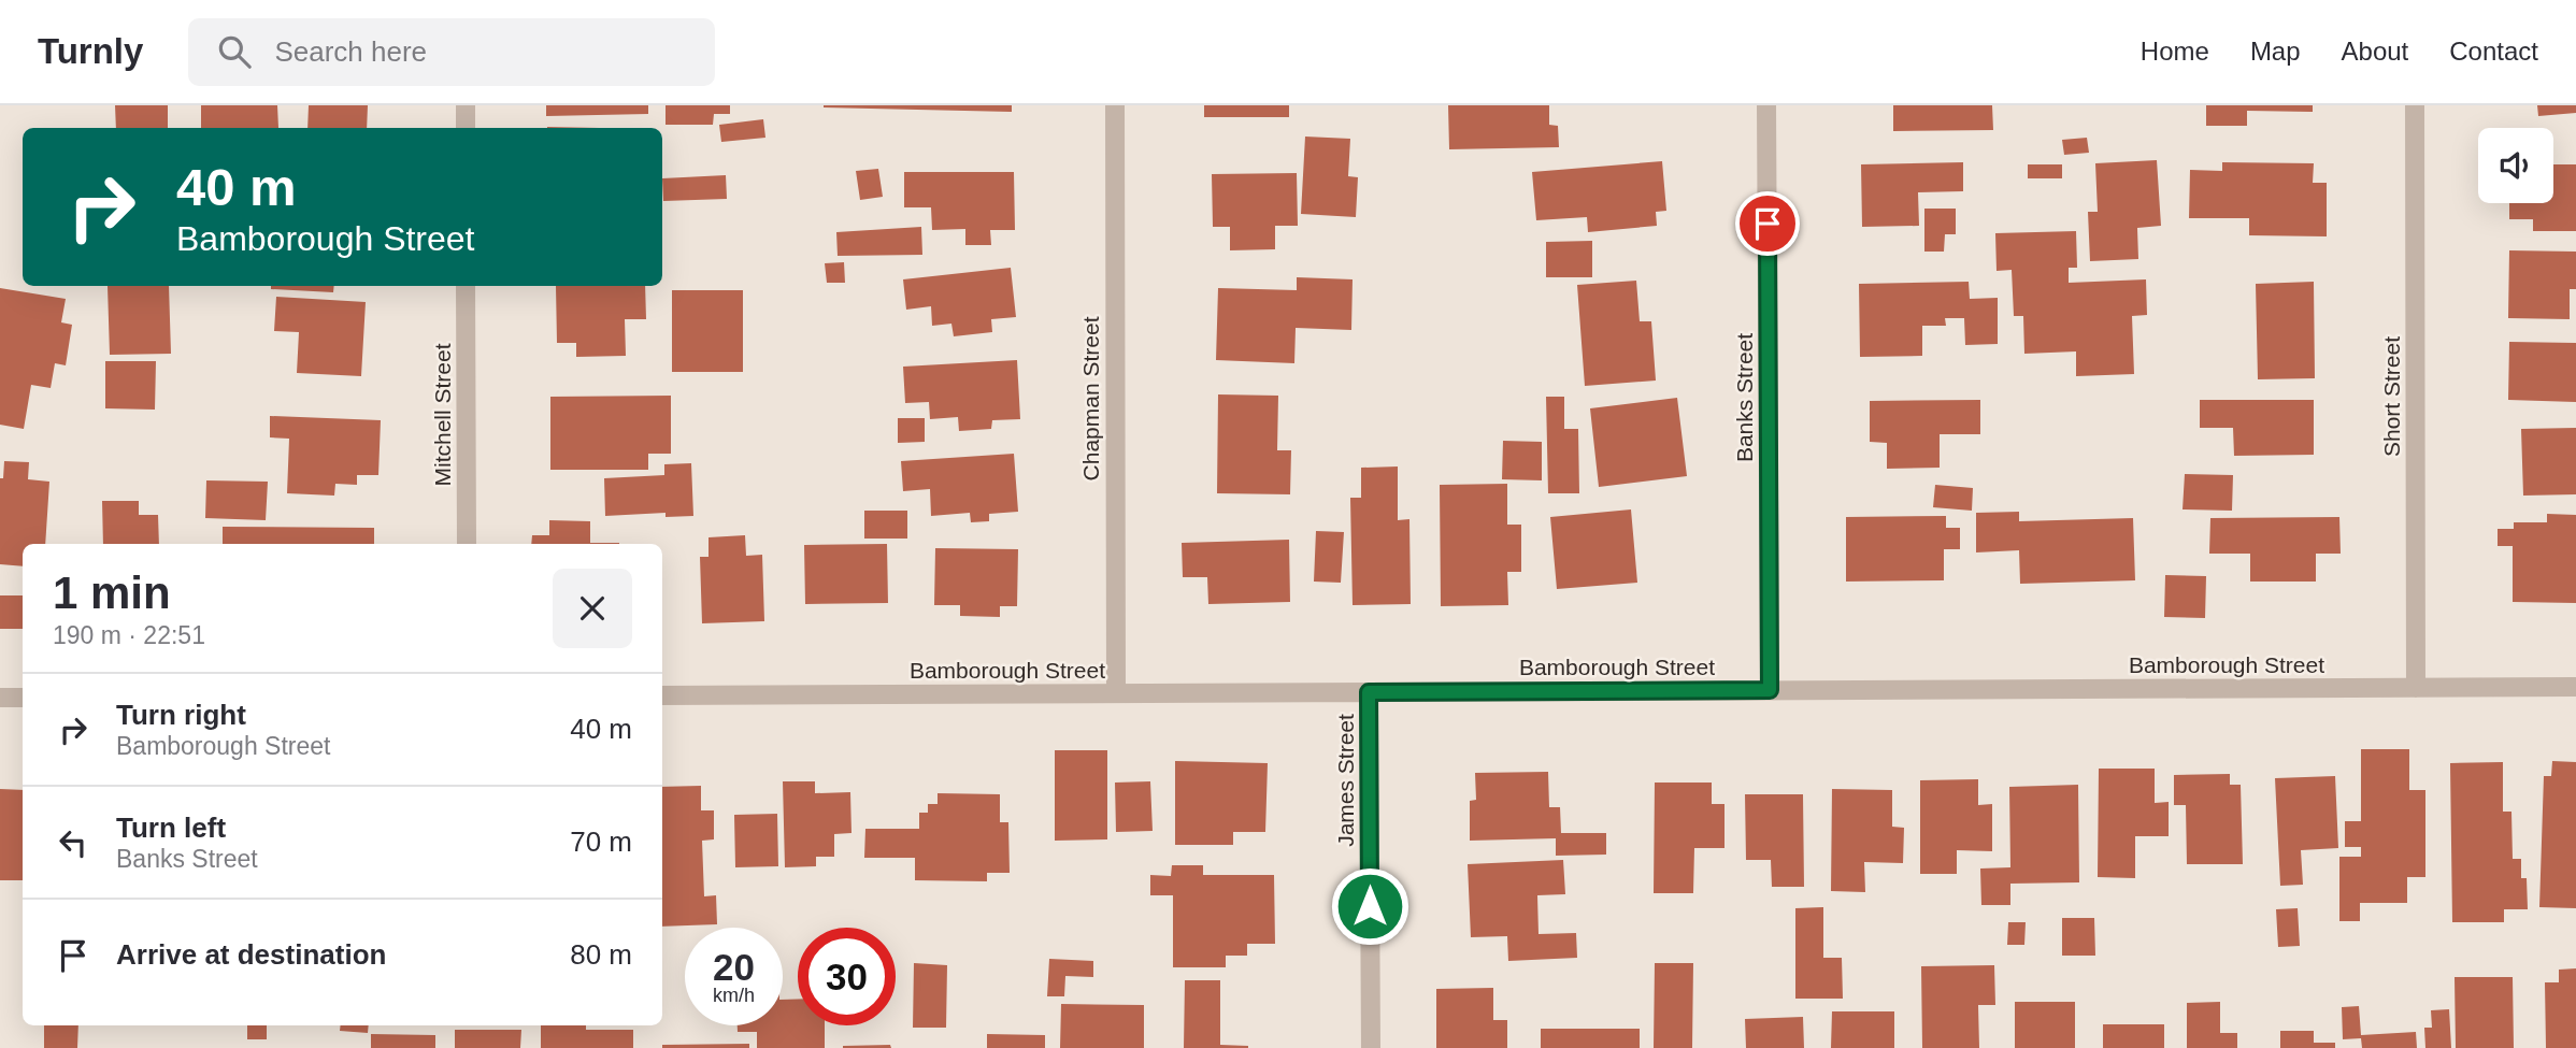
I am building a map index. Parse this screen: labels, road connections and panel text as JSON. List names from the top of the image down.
{
  "streets": {
    "street": [
      "Short Street",
      "Banks Street",
      "Chapman Street",
      "Mitchell Street",
      "Bamborough Street",
      "James Street"
    ]
  },
  "crossings": [
    ["Short Street", "Bamborough Street"],
    ["Banks Street", "Bamborough Street"],
    ["Chapman Street", "Bamborough Street"],
    ["Bamborough Street", "James Street"]
  ],
  "page": {
    "header": "Turnly",
    "search": "Search here",
    "nav": [
      "Home",
      "Map",
      "About",
      "Contact"
    ],
    "turn": ["40 m", "Bamborough Street"],
    "heading": ["1 min", "190 m · 22:51"],
    "list": [
      {
        "name": "Turn right",
        "note": "Bamborough Street",
        "value": "40 m"
      },
      {
        "name": "Turn left",
        "note": "Banks Street",
        "value": "70 m"
      },
      {
        "name": "Arrive at destination",
        "value": "80 m"
      }
    ],
    "speed": "20 km/h",
    "limit": "30"
  }
}
